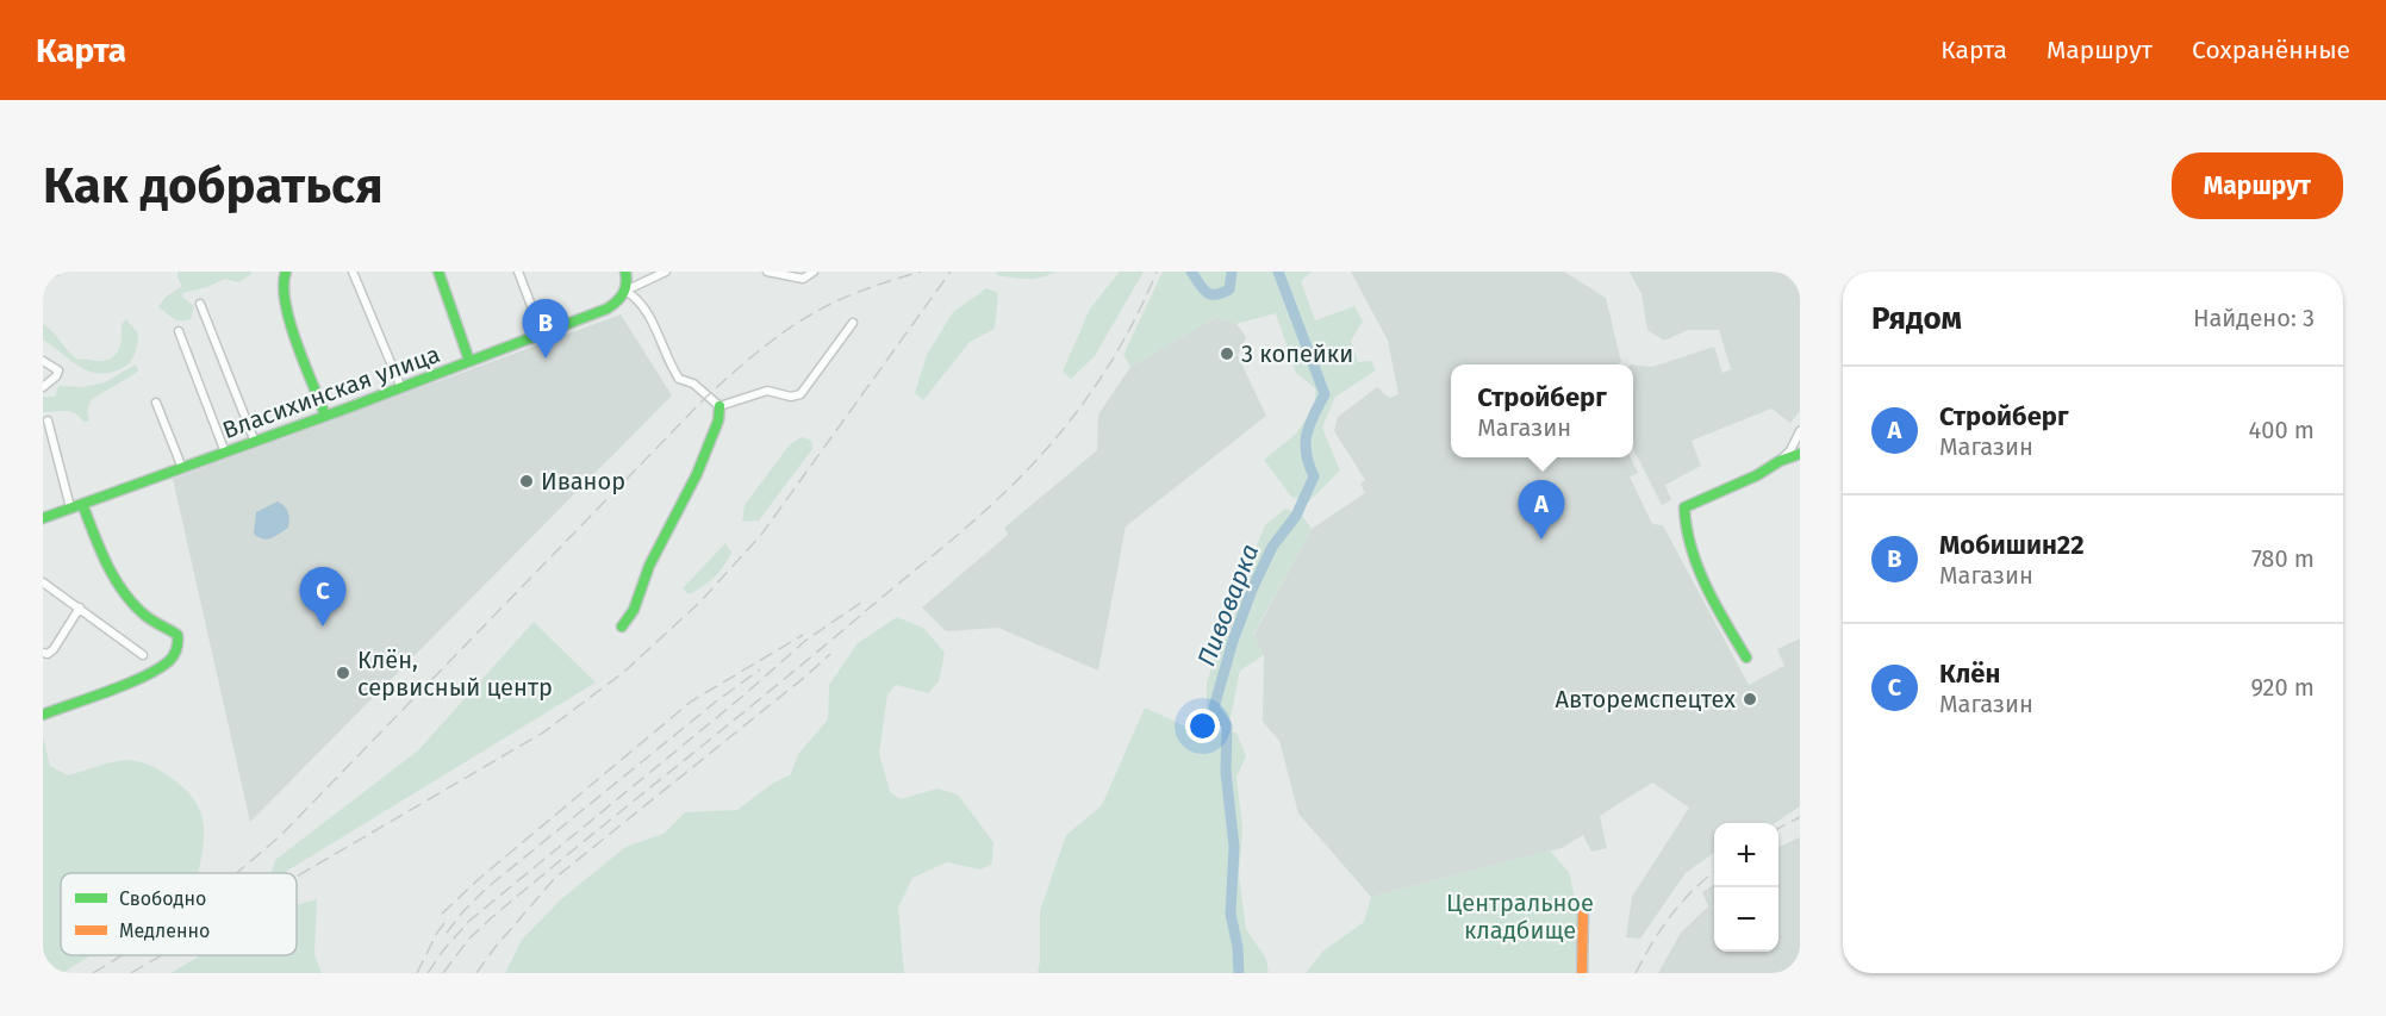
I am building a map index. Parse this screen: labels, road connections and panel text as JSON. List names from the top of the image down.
{
  "streets": {
    "street": ["Власихинская улица"]
  },
  "water": ["Пивоварка"],
  "parks": ["Центральное кладбище"],
  "places": [
    "3 копейки",
    "Иванор",
    "Клён, сервисный центр",
    "Авторемспецтех"
  ],
  "legend": ["Свободно", "Медленно"],
  "page": {
    "header": "Карта",
    "nav": ["Карта", "Маршрут", "Сохранённые"],
    "buttons": "Маршрут",
    "title": "Как добраться",
    "heading": ["Рядом", "Найдено: 3"],
    "pins": ["B", "A", "C"],
    "popup": ["Стройберг", "Магазин"],
    "list": [
      {
        "mark": "A",
        "name": "Стройберг",
        "note": "Магазин",
        "value": "400 m"
      },
      {
        "mark": "B",
        "name": "Мобишин22",
        "note": "Магазин",
        "value": "780 m"
      },
      {
        "mark": "C",
        "name": "Клён",
        "note": "Магазин",
        "value": "920 m"
      }
    ],
    "map_buttons": ["+", "−"]
  }
}
